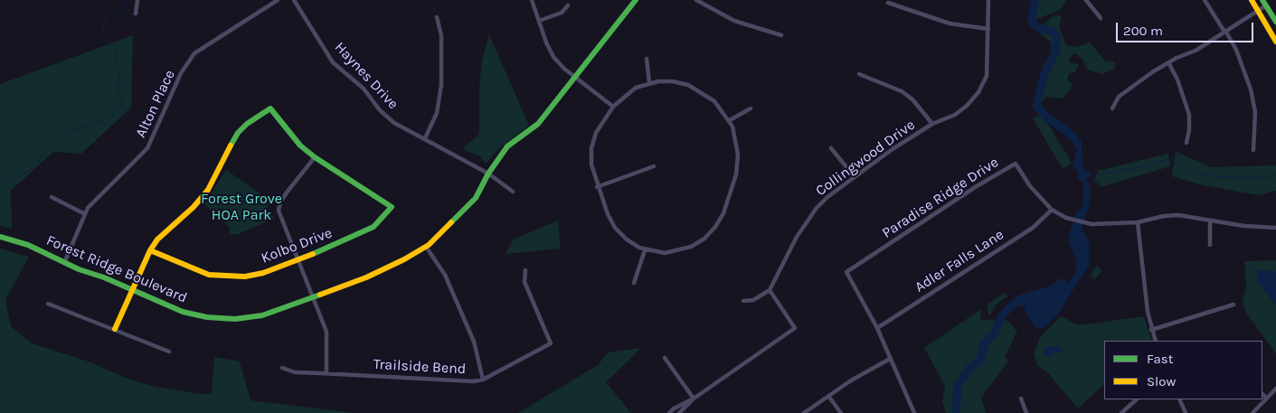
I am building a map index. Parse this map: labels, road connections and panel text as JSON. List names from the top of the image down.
{
  "streets": {
    "street": [
      "Haynes Drive",
      "Alton Place",
      "Collingwood Drive",
      "Paradise Ridge Drive",
      "Kolbo Drive",
      "Adler Falls Lane",
      "Forest Ridge Boulevard",
      "Trailside Bend"
    ]
  },
  "crossings": [
    ["Haynes Drive", "Forest Ridge Boulevard"],
    ["Alton Place", "Forest Ridge Boulevard"],
    ["Paradise Ridge Drive", "Adler Falls Lane"]
  ],
  "parks": ["Forest Grove HOA Park"],
  "legend": ["Fast", "Slow"],
  "scale_bar": "200 m"
}
